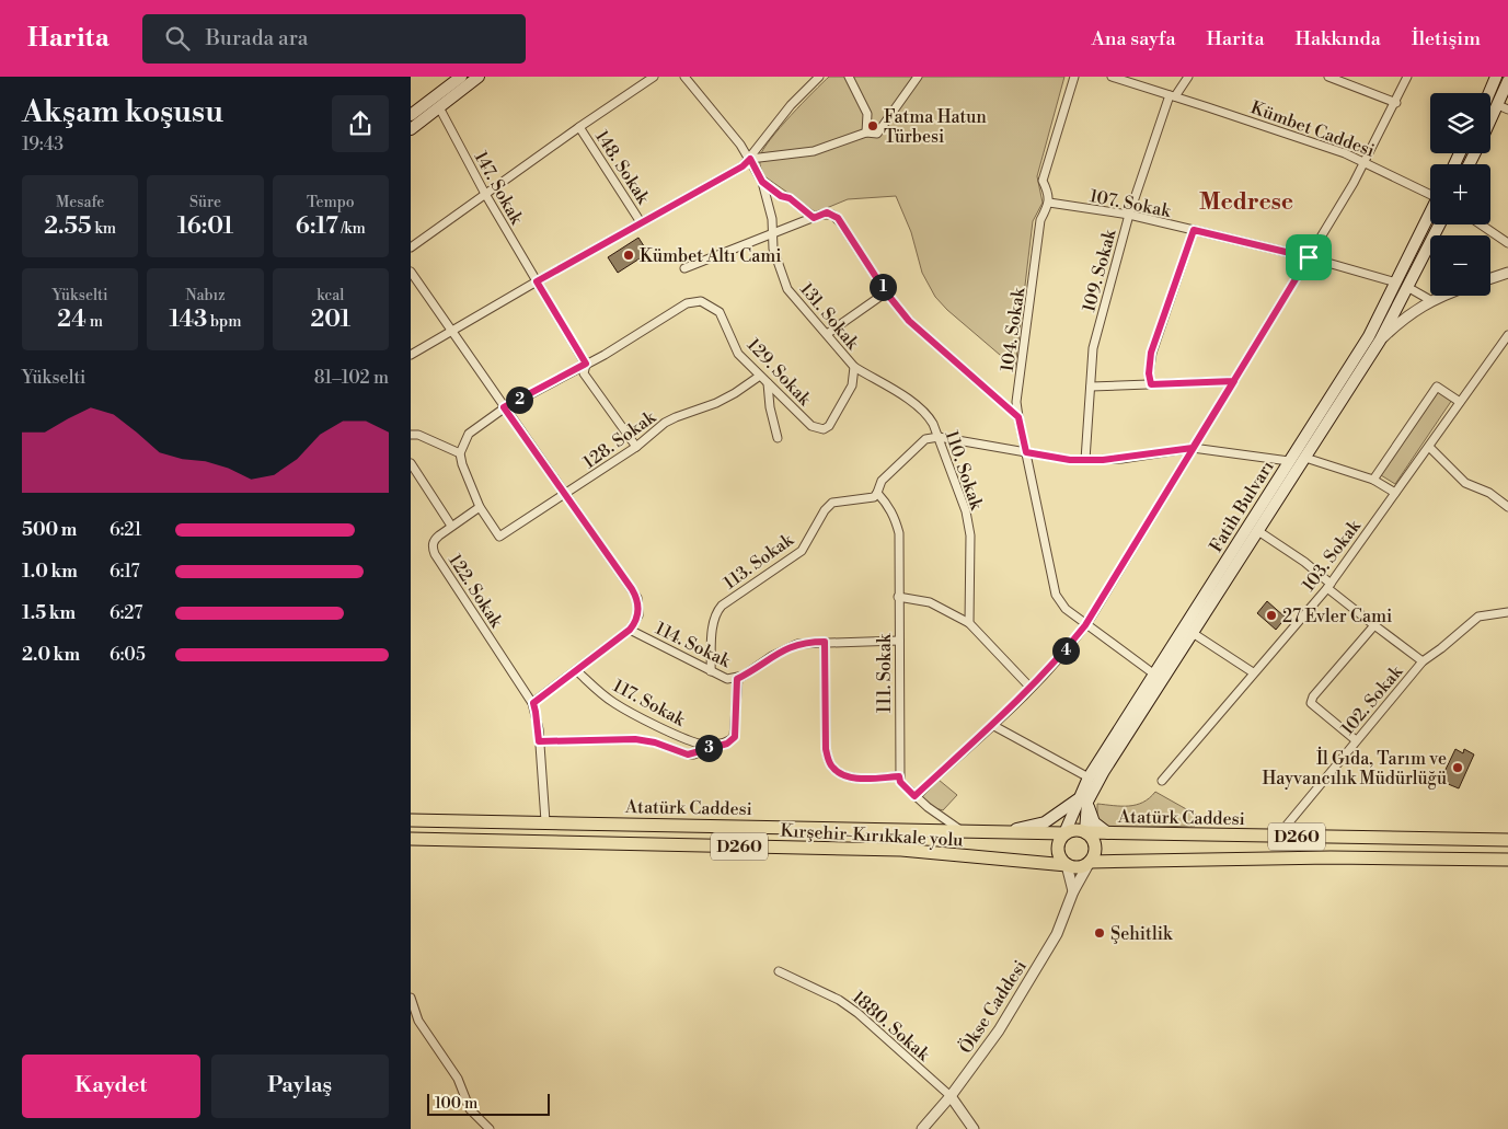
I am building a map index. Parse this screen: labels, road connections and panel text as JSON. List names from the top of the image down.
{
  "streets": {
    "highway": ["Atatürk Caddesi", "Kırşehir-Kırıkkale yolu", "D260"],
    "main road": ["Fatih Bulvarı"],
    "street": [
      "Kümbet Caddesi",
      "148. Sokak",
      "147. Sokak",
      "107. Sokak",
      "109. Sokak",
      "131. Sokak",
      "104. Sokak",
      "129. Sokak",
      "128. Sokak",
      "110. Sokak",
      "103. Sokak",
      "113. Sokak",
      "122. Sokak",
      "114. Sokak",
      "111. Sokak",
      "102. Sokak",
      "117. Sokak",
      "Ökse Caddesi",
      "1880. Sokak"
    ]
  },
  "crossings": [
    ["Kümbet Caddesi", "109. Sokak"],
    ["107. Sokak", "109. Sokak"],
    ["107. Sokak", "104. Sokak"],
    ["107. Sokak", "Fatih Bulvarı"],
    ["131. Sokak", "129. Sokak"],
    ["131. Sokak", "110. Sokak"],
    ["104. Sokak", "Fatih Bulvarı"],
    ["129. Sokak", "128. Sokak"],
    ["128. Sokak", "122. Sokak"],
    ["Fatih Bulvarı", "Atatürk Caddesi"],
    ["Fatih Bulvarı", "Kırşehir-Kırıkkale yolu"],
    ["Fatih Bulvarı", "D260"],
    ["Fatih Bulvarı", "Ökse Caddesi"],
    ["113. Sokak", "114. Sokak"],
    ["113. Sokak", "111. Sokak"],
    ["114. Sokak", "111. Sokak"],
    ["102. Sokak", "Atatürk Caddesi"],
    ["Atatürk Caddesi", "Kırşehir-Kırıkkale yolu"],
    ["Atatürk Caddesi", "D260"],
    ["Atatürk Caddesi", "Ökse Caddesi"],
    ["Kırşehir-Kırıkkale yolu", "D260"],
    ["Kırşehir-Kırıkkale yolu", "Ökse Caddesi"],
    ["D260", "Ökse Caddesi"],
    ["Ökse Caddesi", "1880. Sokak"]
  ],
  "districts": ["Medrese"],
  "places": [
    "Fatma Hatun Türbesi",
    "Kümbet Altı Cami",
    "27 Evler Cami",
    "İl Gıda, Tarım ve Hayvancılık Müdürlüğü",
    "Şehitlik"
  ],
  "scale_bar": "100 m",
  "page": {
    "header": "Harita",
    "search": "Burada ara",
    "nav": [
      "Ana sayfa",
      "Harita",
      "Hakkında",
      "İletişim"
    ],
    "heading": ["Akşam koşusu", "19:43"],
    "map_buttons": ["+", "−"],
    "stats": [
      ["Mesafe", "2.55 km"],
      ["Süre", "16:01"],
      ["Tempo", "6:17 /km"],
      ["Yükselti", "24 m"],
      ["Nabız", "143 bpm"],
      ["kcal", "201"]
    ],
    "pins": [
      "1",
      "2",
      "4",
      "3"
    ],
    "chart": ["Yükselti", "81–102 m"],
    "list": [
      {
        "name": "500 m",
        "note": "6:21"
      },
      {
        "name": "1.0 km",
        "note": "6:17"
      },
      {
        "name": "1.5 km",
        "note": "6:27"
      },
      {
        "name": "2.0 km",
        "note": "6:05"
      }
    ],
    "buttons": ["Kaydet", "Paylaş"],
    "scale": "100 m"
  }
}
